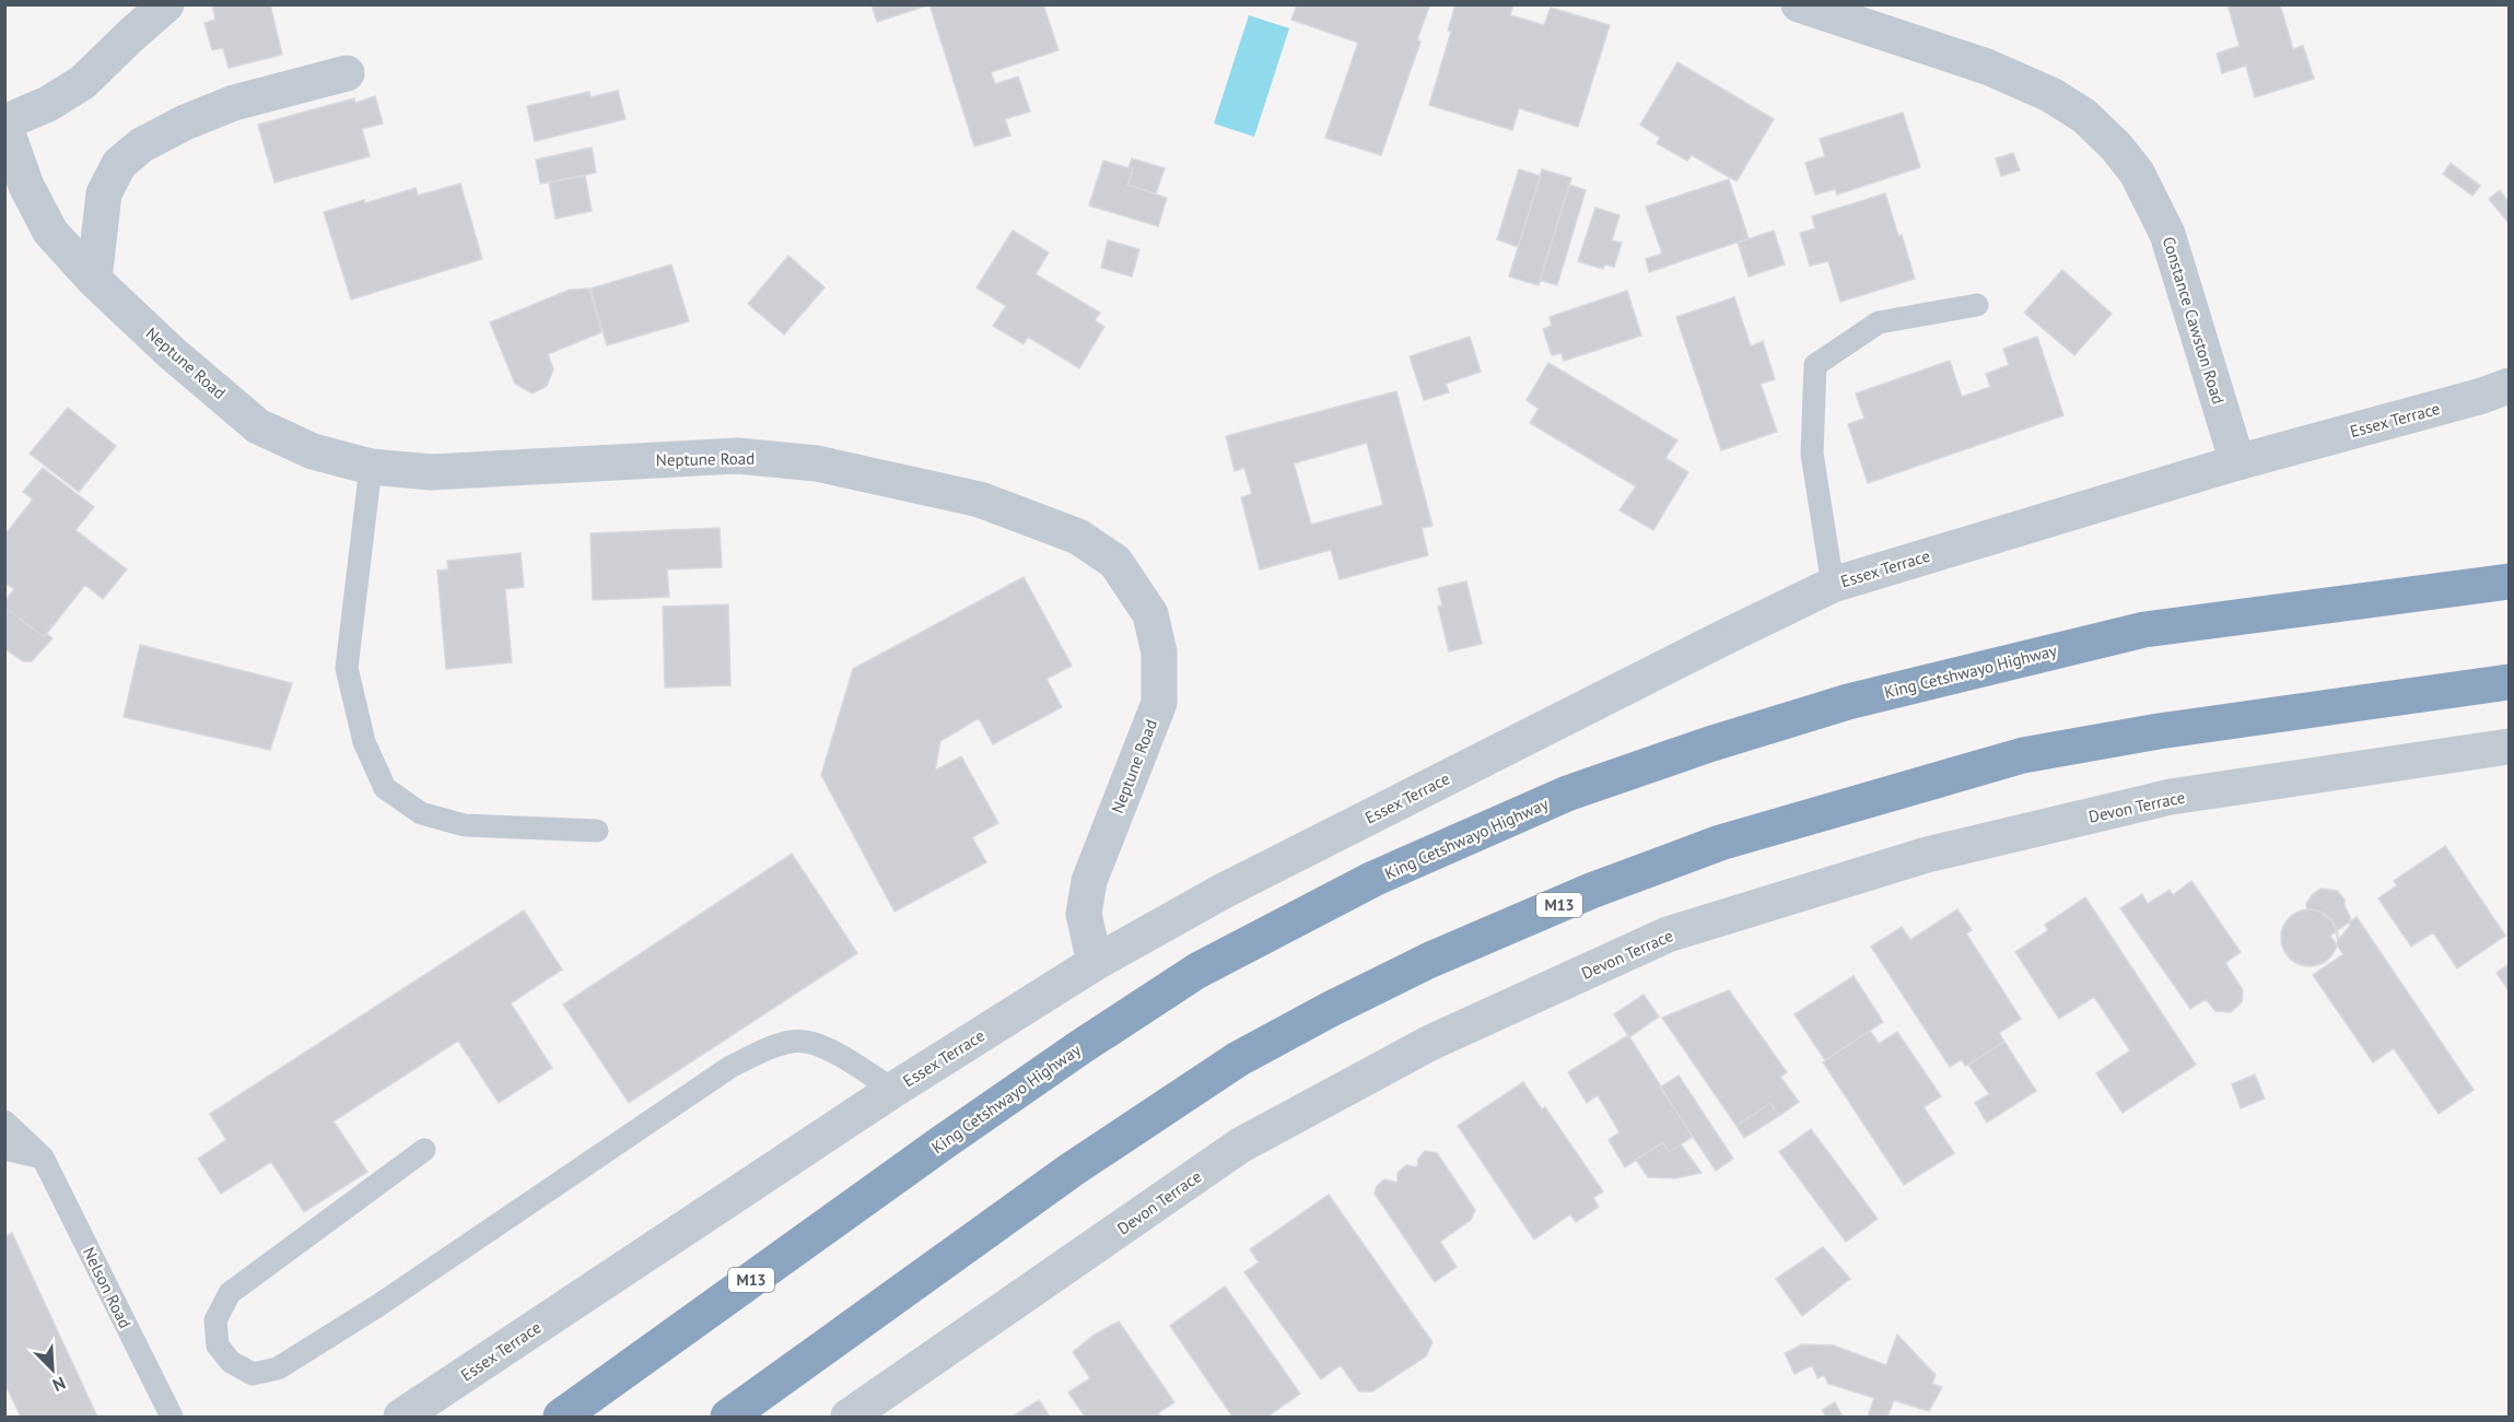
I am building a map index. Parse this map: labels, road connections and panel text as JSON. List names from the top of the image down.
{
  "streets": {
    "highway": ["King Cetshwayo Highway", "M13"],
    "street": [
      "Constance Cawston Road",
      "Neptune Road",
      "Essex Terrace",
      "Devon Terrace"
    ],
    "lane": ["Nelson Road"]
  },
  "crossings": [
    ["Constance Cawston Road", "Essex Terrace"],
    ["Neptune Road", "Essex Terrace"]
  ],
  "north": "bottom right"
}
